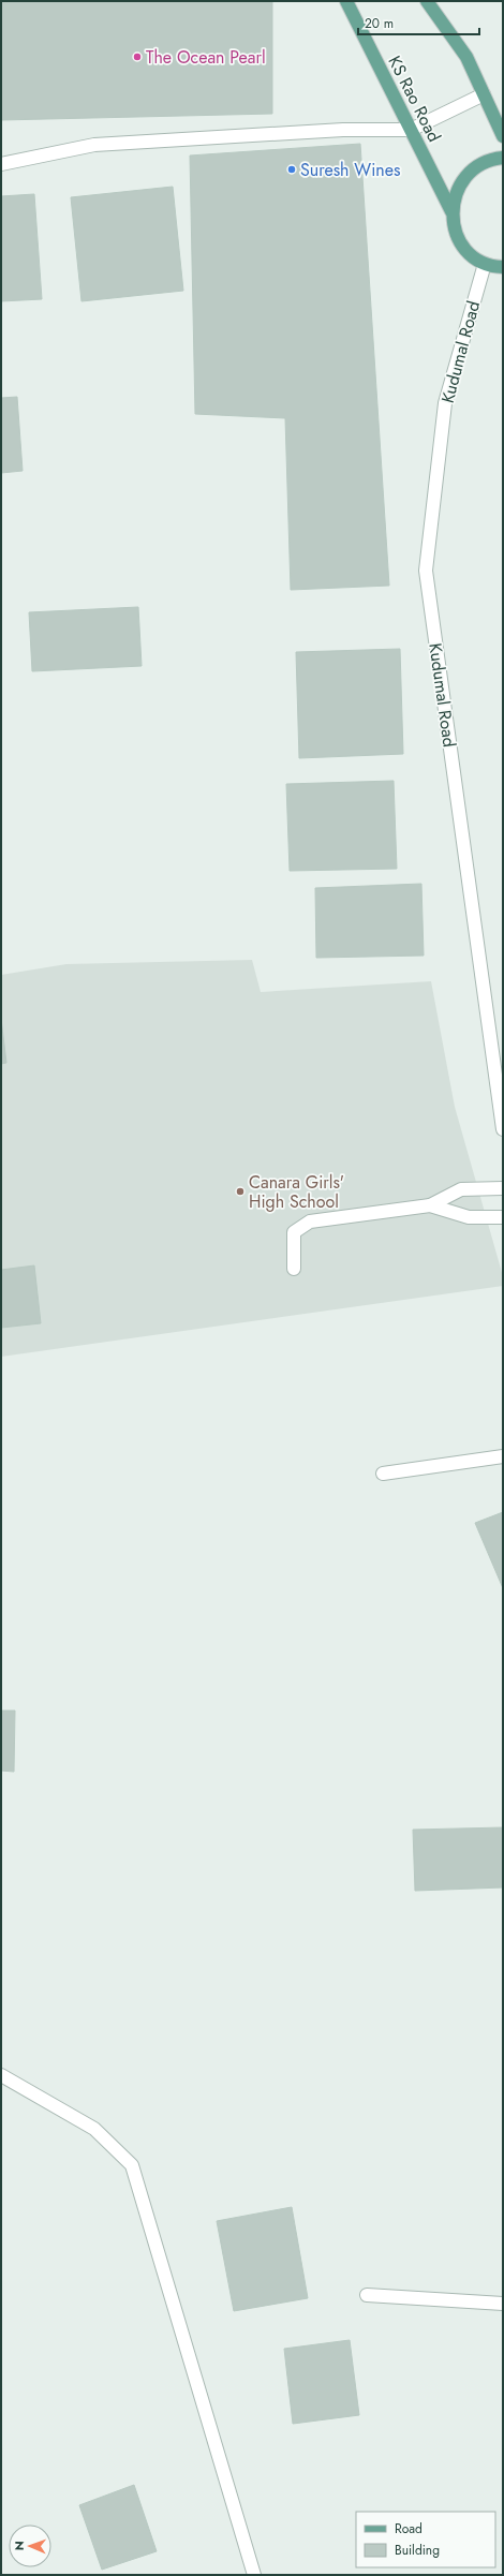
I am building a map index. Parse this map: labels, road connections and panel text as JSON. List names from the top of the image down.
{
  "streets": {
    "main road": ["KS Rao Road"],
    "street": ["Kudumal Road"]
  },
  "places": ["The Ocean Pearl", "Suresh Wines", "Canara Girls' High School"],
  "legend": ["Road", "Building"],
  "scale_bar": "20 m",
  "north": "left"
}
